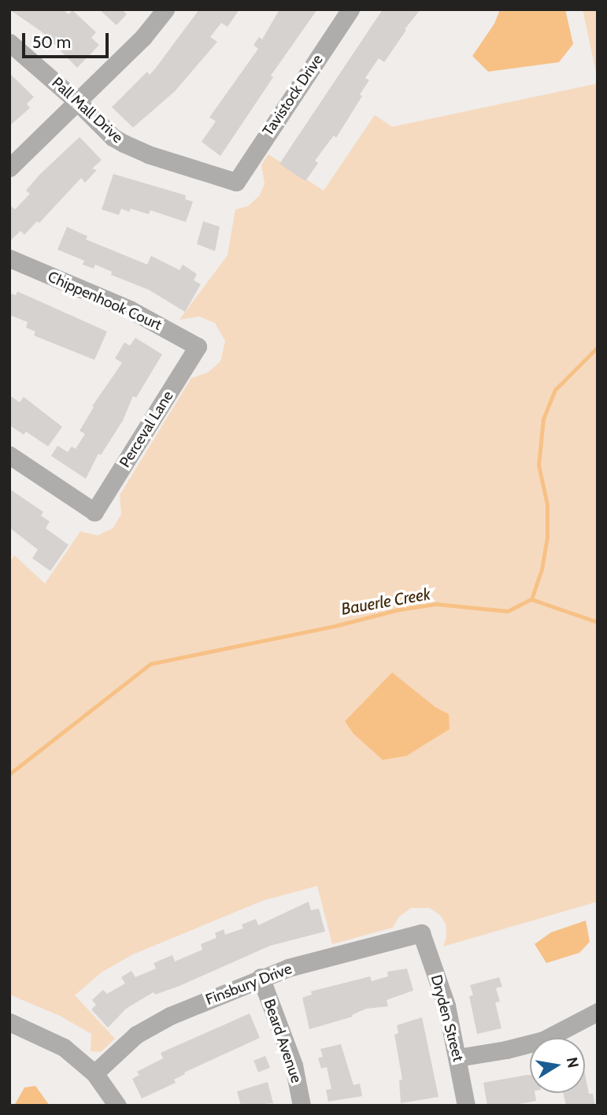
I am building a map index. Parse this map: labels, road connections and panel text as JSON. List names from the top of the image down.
{
  "streets": {
    "street": [
      "Tavistock Drive",
      "Pall Mall Drive",
      "Chippenhook Court",
      "Perceval Lane",
      "Finsbury Drive",
      "Dryden Street",
      "Beard Avenue"
    ]
  },
  "crossings": [
    ["Tavistock Drive", "Pall Mall Drive"],
    ["Chippenhook Court", "Perceval Lane"],
    ["Finsbury Drive", "Dryden Street"],
    ["Finsbury Drive", "Beard Avenue"]
  ],
  "water": ["Bauerle Creek"],
  "scale_bar": "50 m",
  "north": "right"
}
